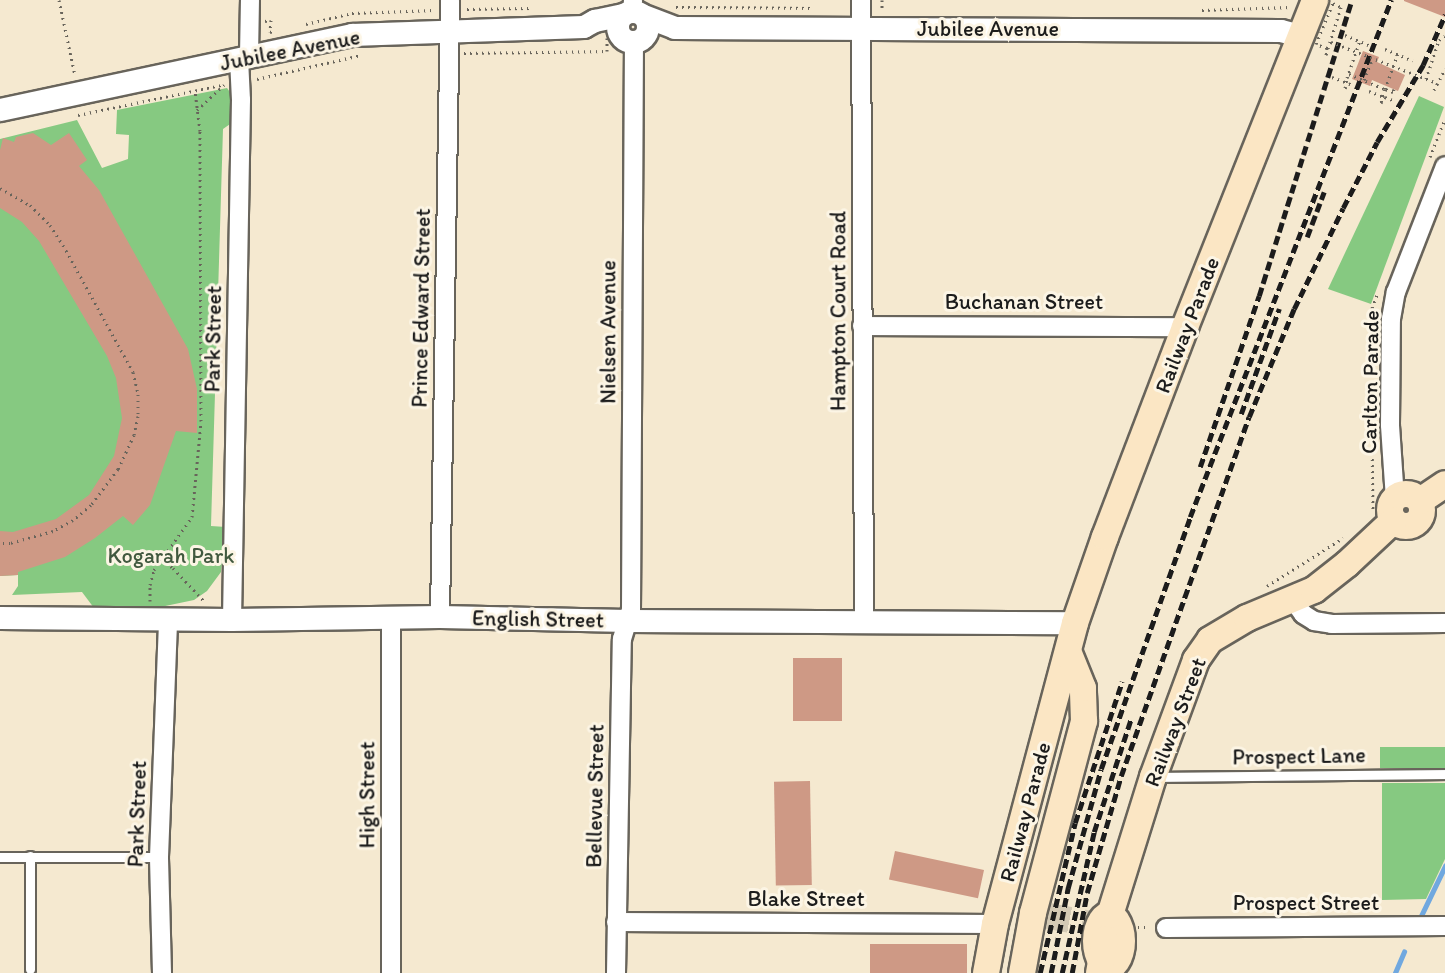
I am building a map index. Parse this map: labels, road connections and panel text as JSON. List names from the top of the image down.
{
  "streets": {
    "main road": ["Railway Parade", "Railway Street"],
    "street": [
      "Jubilee Avenue",
      "Buchanan Street",
      "Prince Edward Street",
      "Hampton Court Road",
      "Nielsen Avenue",
      "Park Street",
      "Carlton Parade",
      "English Street",
      "High Street",
      "Bellevue Street",
      "Blake Street",
      "Prospect Street"
    ],
    "lane": ["Prospect Lane"]
  },
  "crossings": [
    ["Jubilee Avenue", "Prince Edward Street"],
    ["Jubilee Avenue", "Hampton Court Road"],
    ["Jubilee Avenue", "Railway Parade"],
    ["Jubilee Avenue", "Nielsen Avenue"],
    ["Jubilee Avenue", "Park Street"],
    ["Buchanan Street", "Hampton Court Road"],
    ["Buchanan Street", "Railway Parade"],
    ["Prince Edward Street", "English Street"],
    ["Hampton Court Road", "English Street"],
    ["Railway Parade", "English Street"],
    ["Railway Parade", "Blake Street"],
    ["Nielsen Avenue", "English Street"],
    ["Nielsen Avenue", "Bellevue Street"],
    ["Park Street", "English Street"],
    ["Carlton Parade", "Railway Street"],
    ["English Street", "High Street"],
    ["English Street", "Bellevue Street"],
    ["Railway Street", "Prospect Lane"],
    ["Bellevue Street", "Blake Street"]
  ],
  "parks": ["Kogarah Park"]
}
